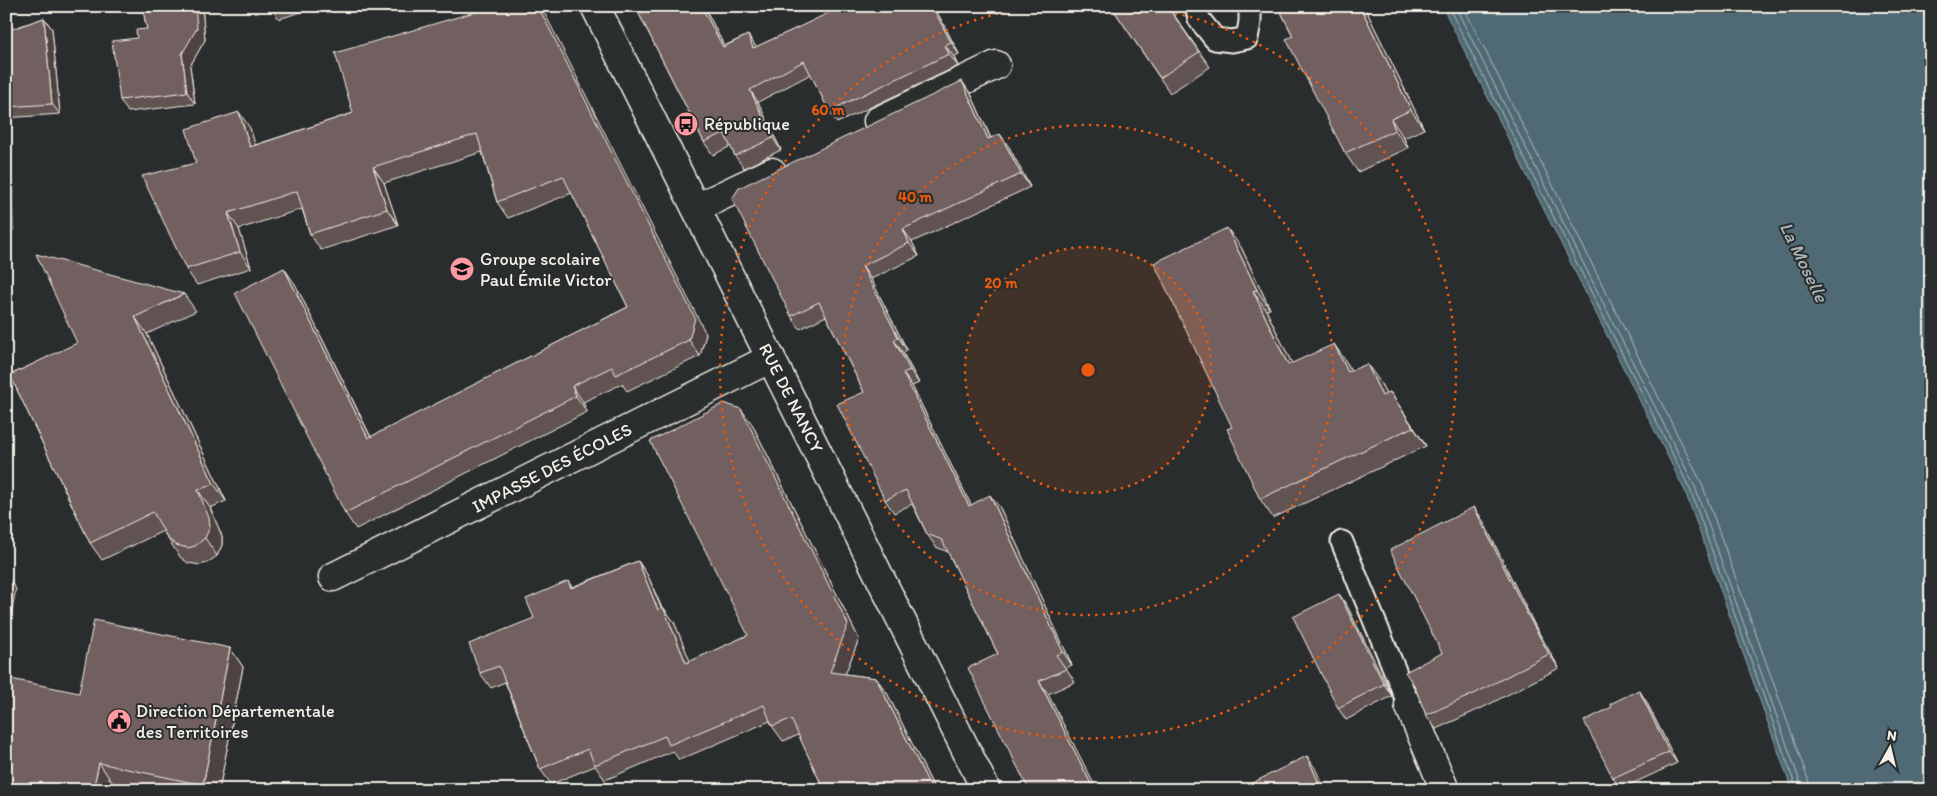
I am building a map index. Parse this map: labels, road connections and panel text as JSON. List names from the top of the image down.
{
  "streets": {
    "main road": ["RUE DE NANCY", "IMPASSE DES ÉCOLES"]
  },
  "crossings": [
    ["RUE DE NANCY", "IMPASSE DES ÉCOLES"]
  ],
  "water": ["La Moselle"],
  "places": {
    "bus stop": ["République"],
    "school or university": ["Groupe scolaire Paul Émile Victor"],
    "public building": ["Direction Départementale des Territoires"]
  },
  "north": "top",
  "rings": ["60 m", "40 m", "20 m"]
}
